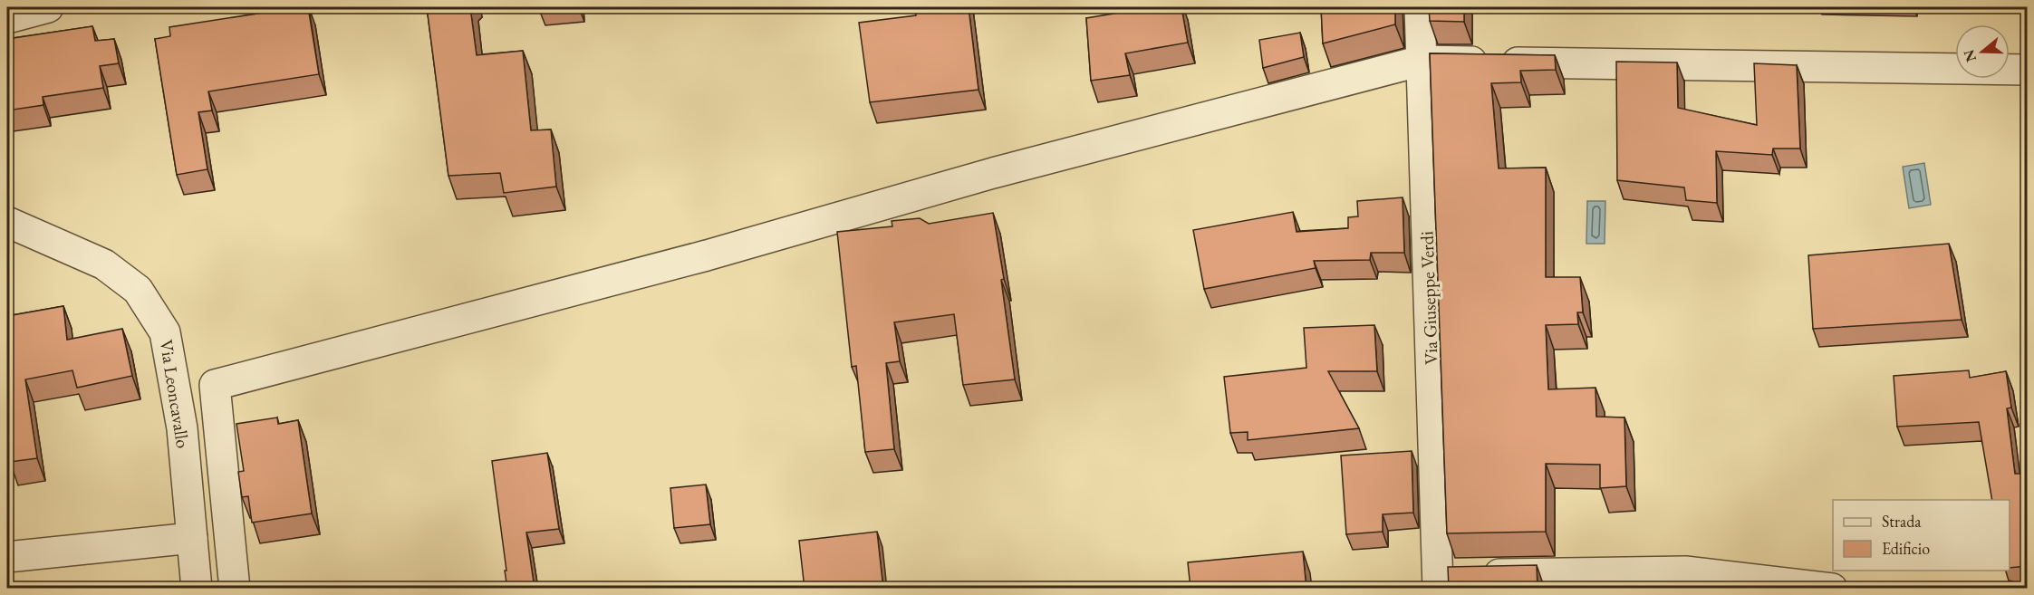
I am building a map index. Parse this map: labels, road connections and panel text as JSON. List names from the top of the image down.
{
  "streets": {
    "street": ["Via Giuseppe Verdi", "Via Leoncavallo"]
  },
  "legend": ["Strada", "Edificio"],
  "north": "left"
}
